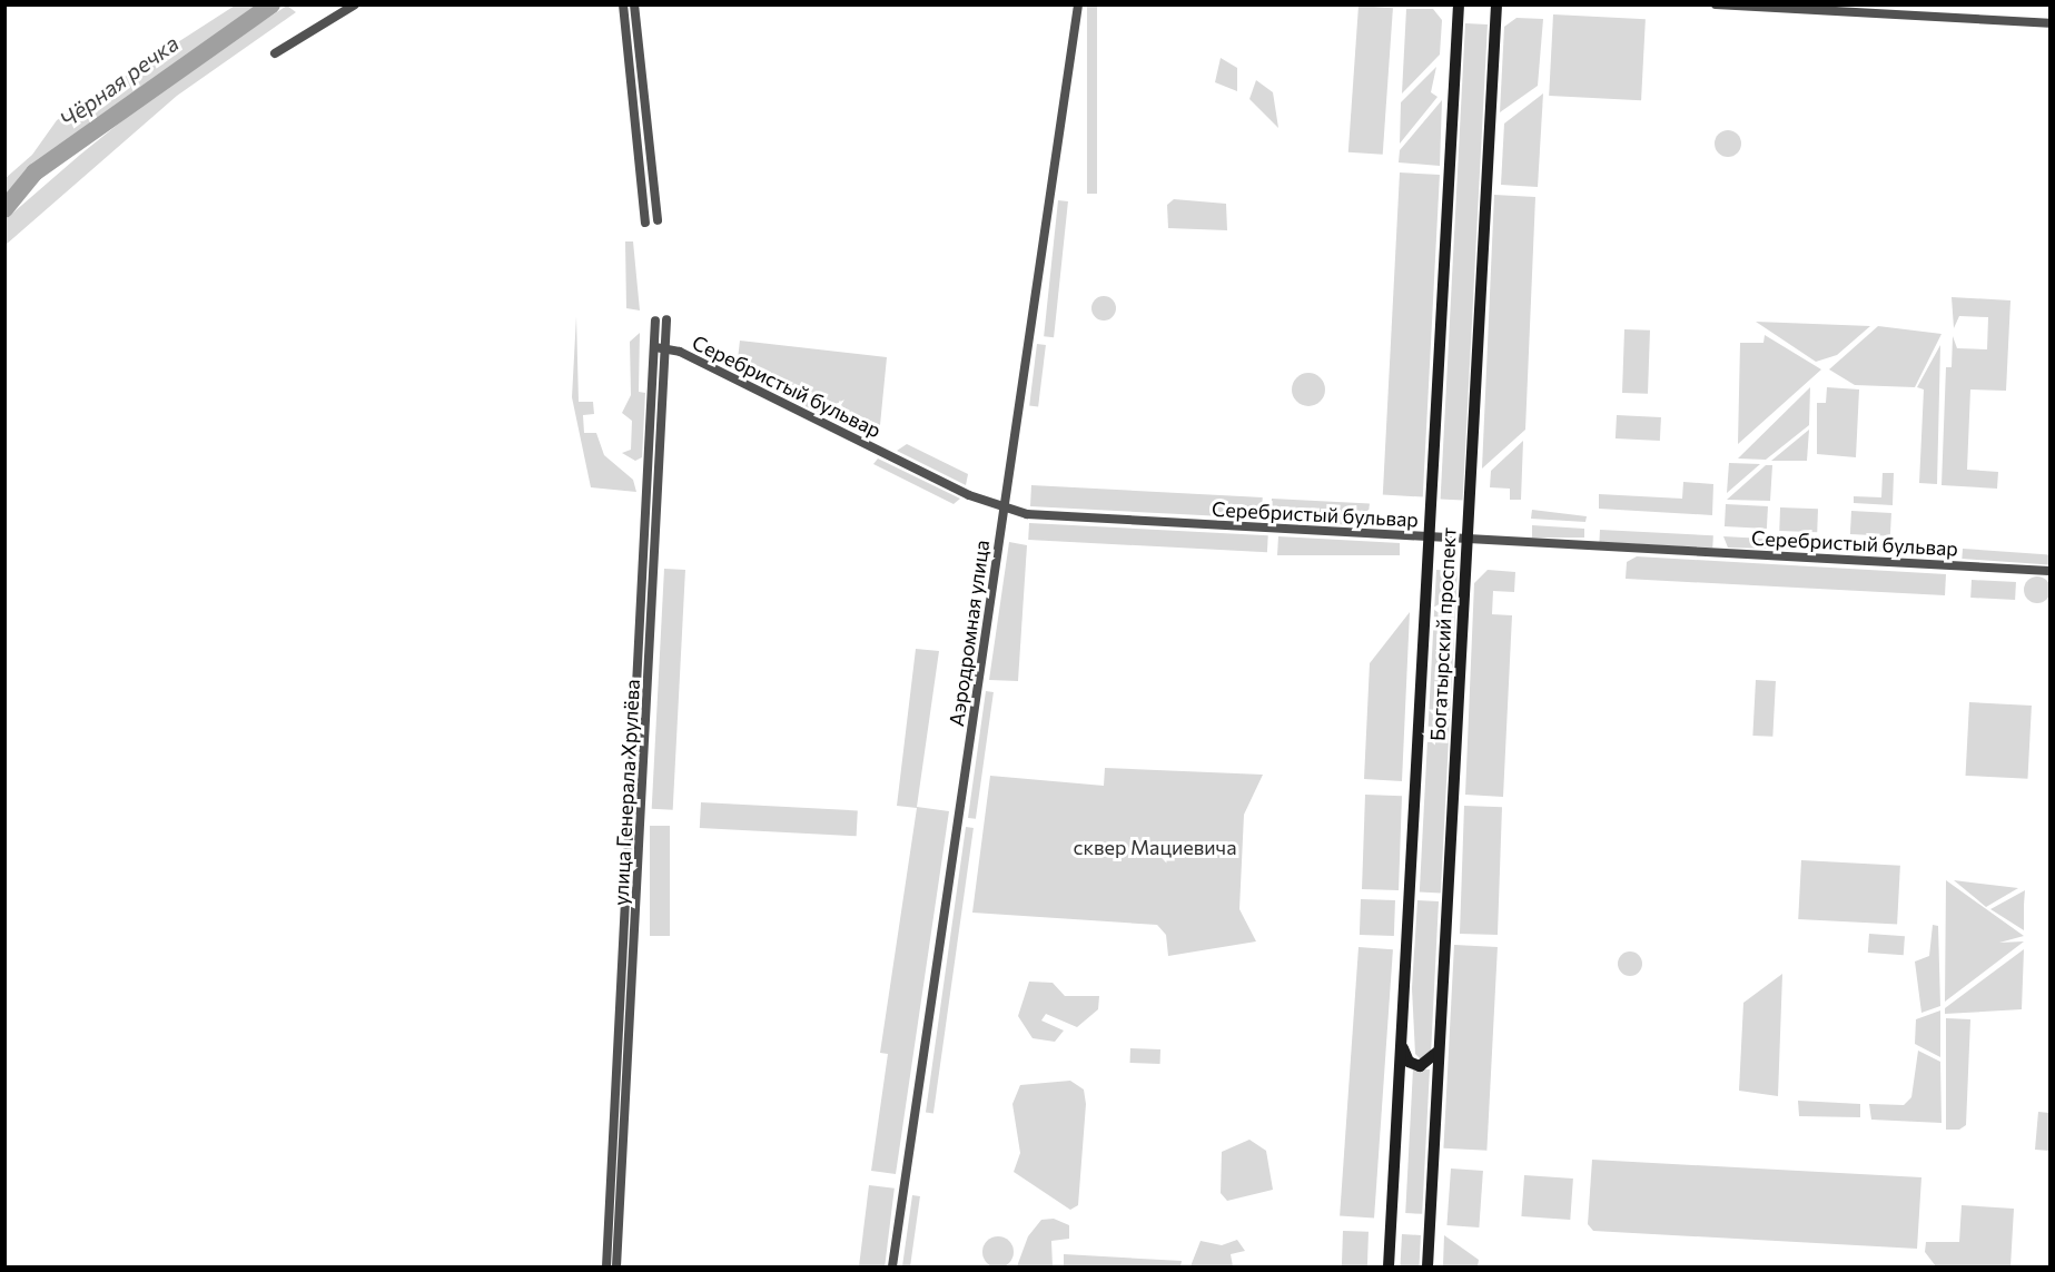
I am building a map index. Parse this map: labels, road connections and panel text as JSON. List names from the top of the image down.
{
  "streets": {
    "main road": ["Богатырский проспект"],
    "street": ["Серебристый бульвар", "Аэродромная улица", "улица Генерала Хрулёва"]
  },
  "crossings": [
    ["Серебристый бульвар", "Аэродромная улица"],
    ["Серебристый бульвар", "Богатырский проспект"],
    ["Серебристый бульвар", "улица Генерала Хрулёва"]
  ],
  "water": ["Чёрная речка"],
  "parks": ["сквер Мациевича"]
}
